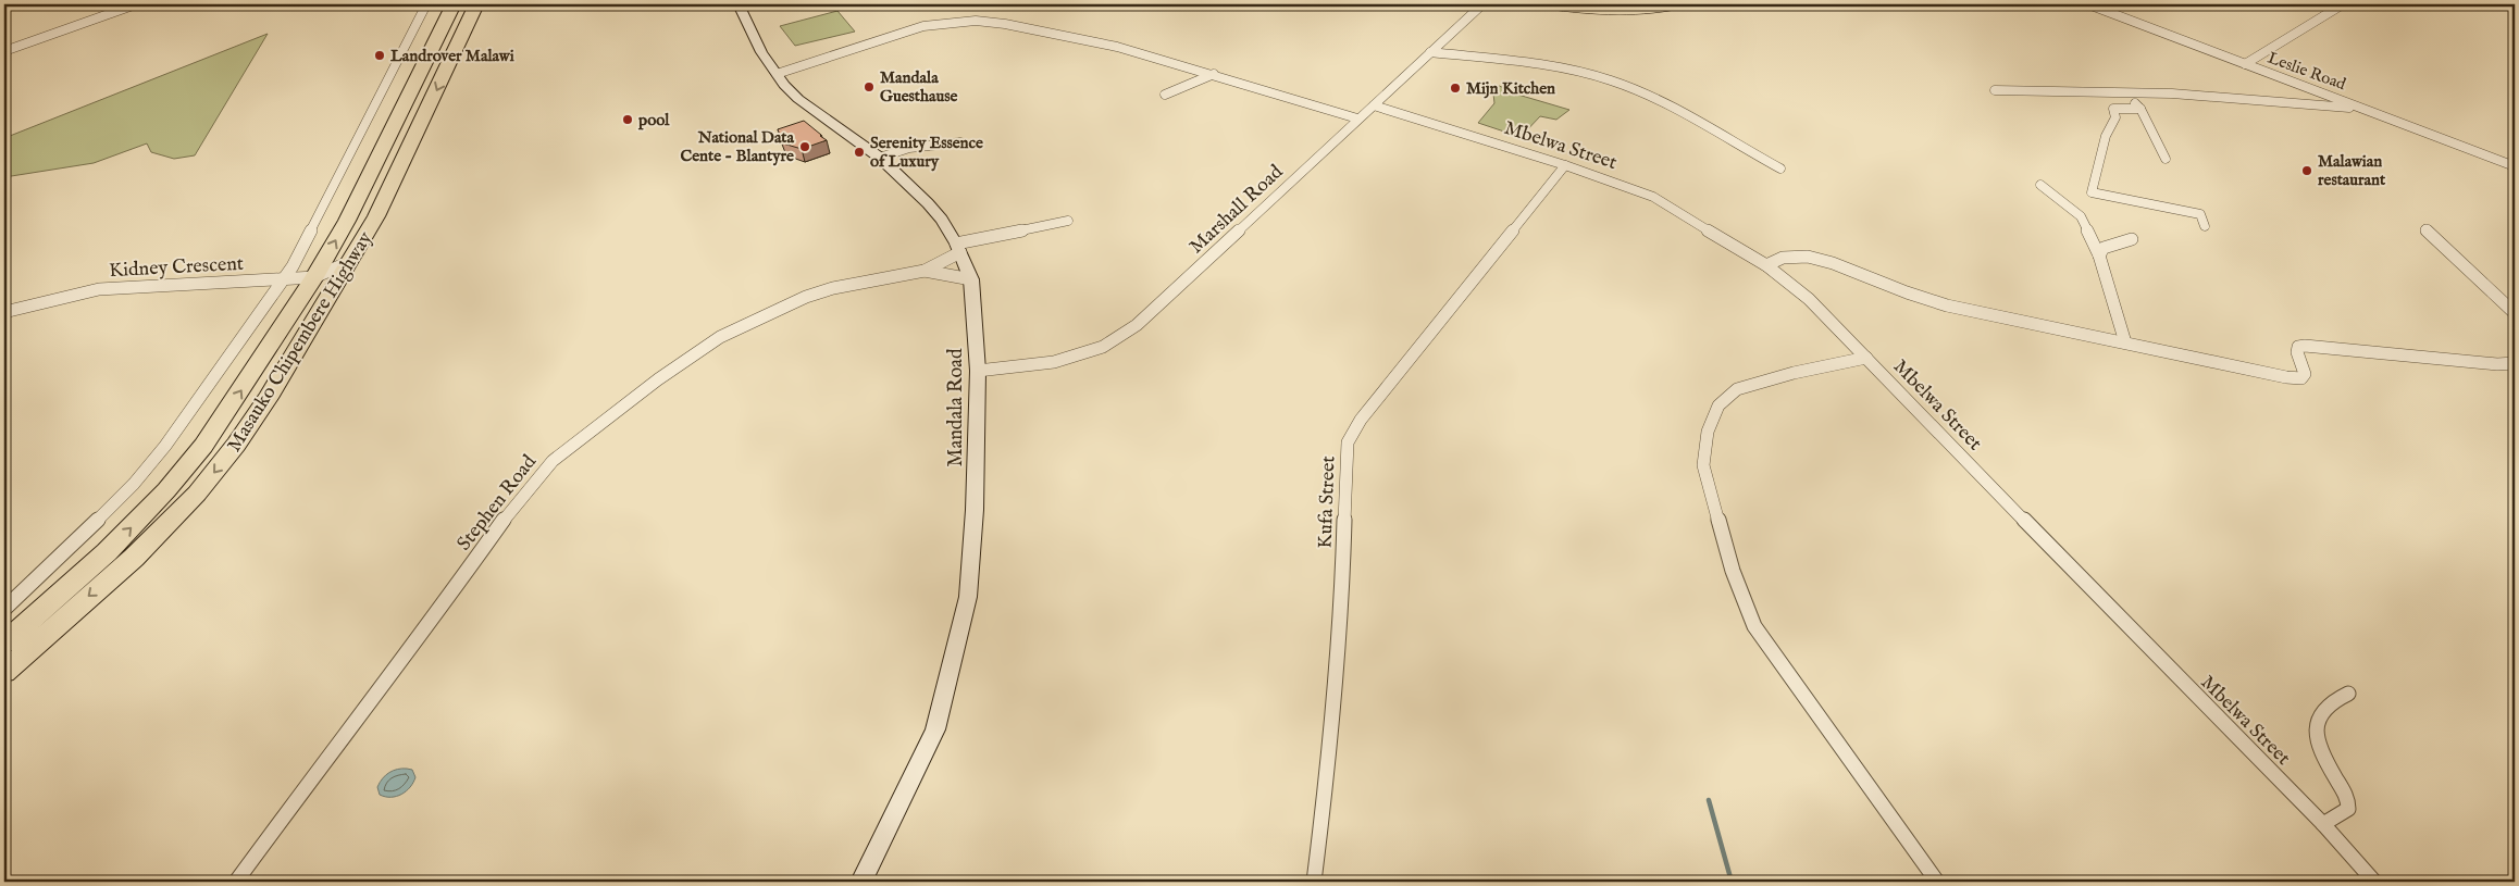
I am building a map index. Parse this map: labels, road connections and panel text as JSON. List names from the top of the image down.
{
  "streets": {
    "highway": ["Masauko Chipembere Highway"],
    "street": [
      "Leslie Road",
      "Mbelwa Street",
      "Marshall Road",
      "Kidney Crescent",
      "Mandala Road",
      "Stephen Road",
      "Kufa Street"
    ]
  },
  "crossings": [
    ["Mbelwa Street", "Marshall Road"],
    ["Mbelwa Street", "Kufa Street"],
    ["Marshall Road", "Mandala Road"],
    ["Kidney Crescent", "Masauko Chipembere Highway"],
    ["Mandala Road", "Stephen Road"]
  ],
  "places": [
    "Landrover Malawi",
    "Mandala Guesthause",
    "Mijn Kitchen",
    "pool",
    "National Data Cente - Blantyre",
    "Serenity Essence of Luxury",
    "Malawian restaurant"
  ]
}
